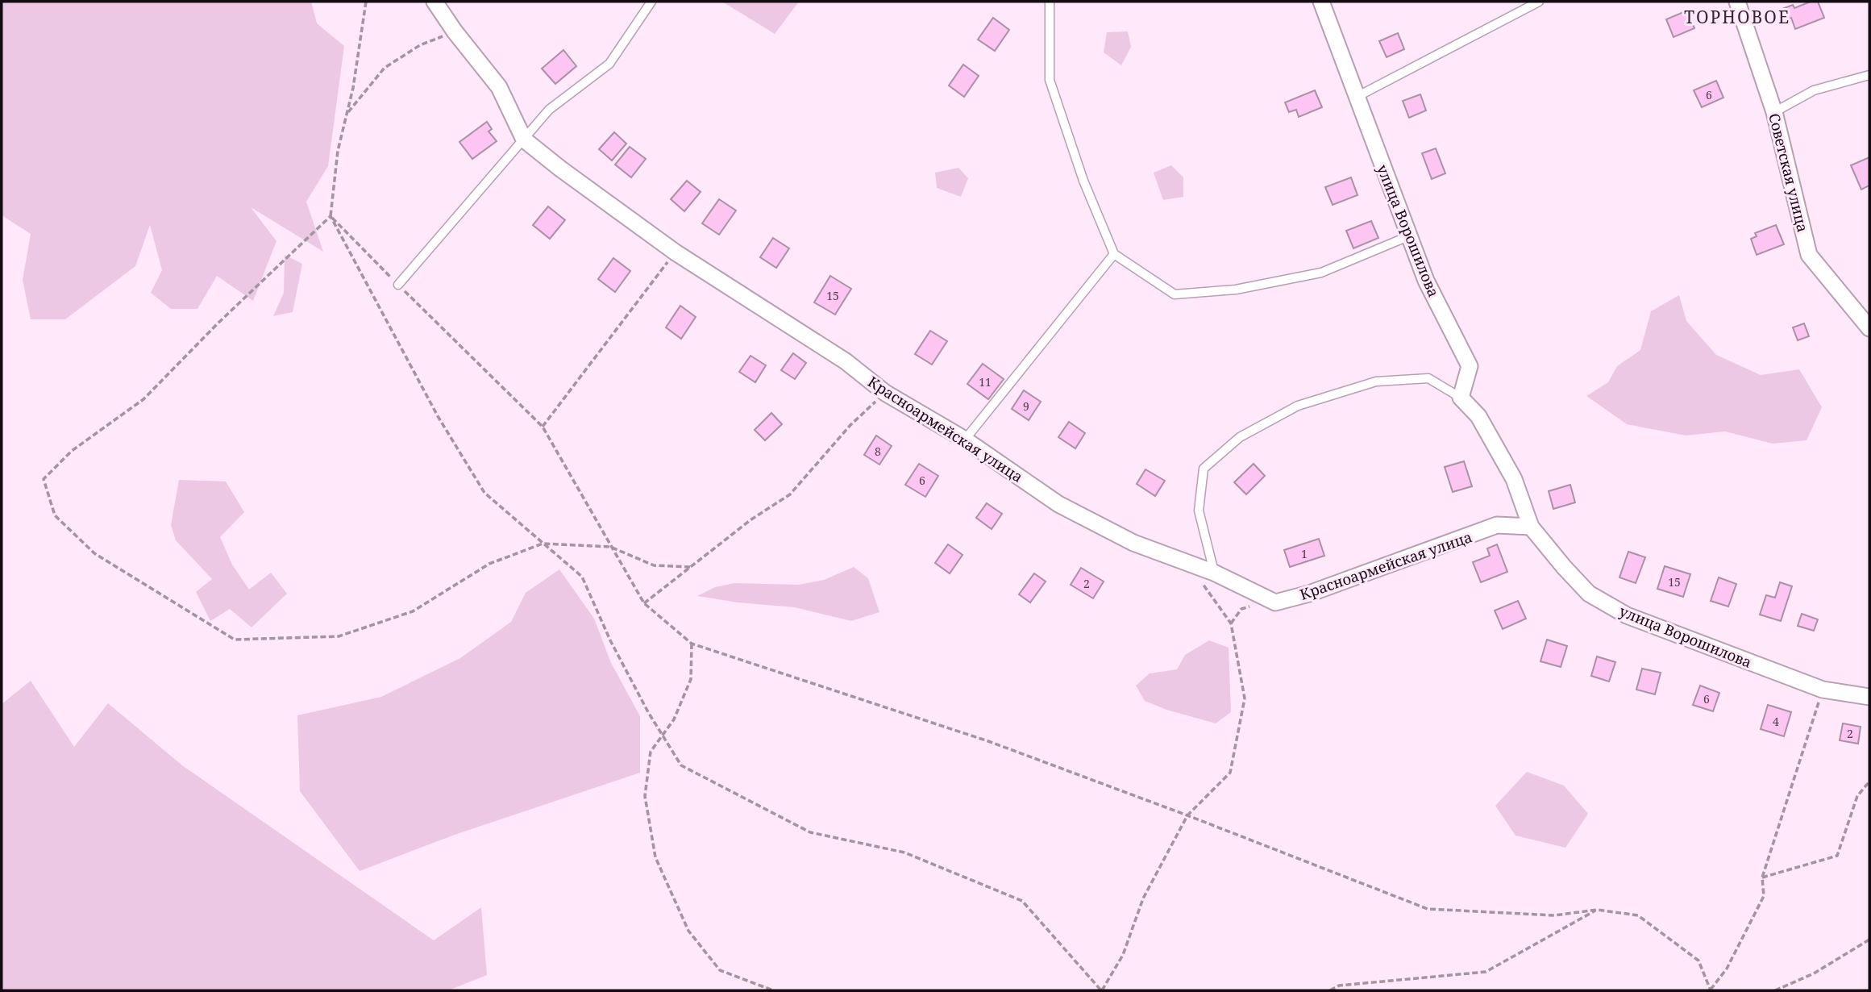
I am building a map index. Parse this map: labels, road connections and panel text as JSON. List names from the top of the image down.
{
  "streets": {
    "street": ["Советская улица", "улица Ворошилова", "Красноармейская улица"]
  },
  "crossings": [
    ["улица Ворошилова", "Красноармейская улица"]
  ],
  "districts": ["ТОРНОВОЕ"],
  "house_numbers": [
    "6",
    "15",
    "11",
    "9",
    "8",
    "6",
    "1",
    "15",
    "2",
    "6",
    "4",
    "2"
  ]
}
